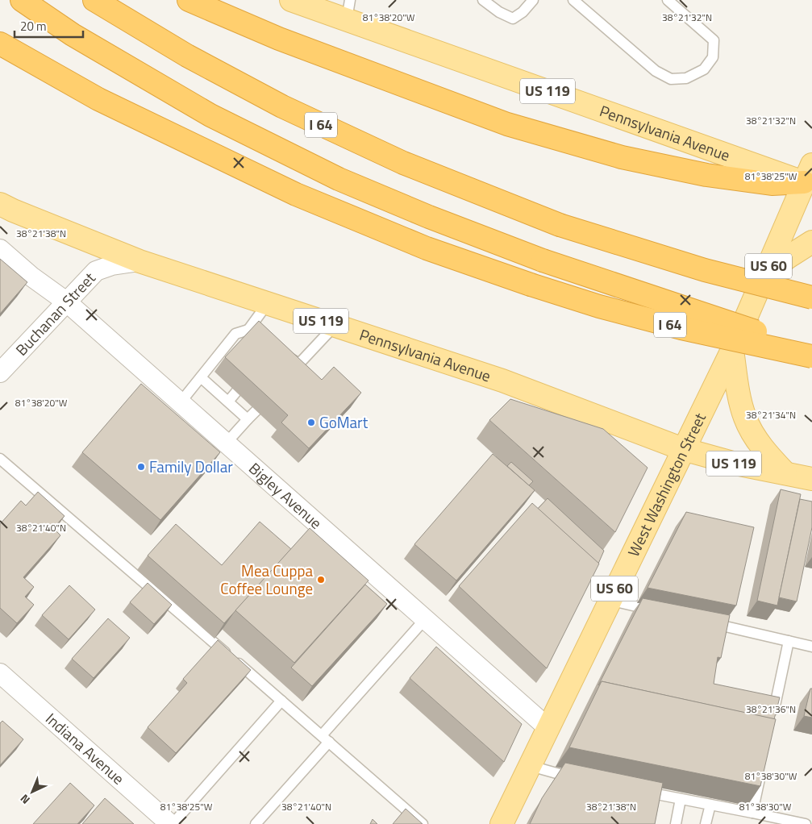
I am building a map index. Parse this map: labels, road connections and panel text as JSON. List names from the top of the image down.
{
  "streets": {
    "highway": ["I 64"],
    "main road": [
      "US 119",
      "Pennsylvania Avenue",
      "US 60",
      "West Washington Street"
    ],
    "street": ["Buchanan Street", "Bigley Avenue", "Indiana Avenue"]
  },
  "crossings": [
    ["Pennsylvania Avenue", "Buchanan Street"],
    ["Pennsylvania Avenue", "West Washington Street"],
    ["Buchanan Street", "Bigley Avenue"],
    ["West Washington Street", "Bigley Avenue"]
  ],
  "places": ["GoMart", "Family Dollar", "Mea Cuppa Coffee Lounge"],
  "scale_bar": "20 m",
  "north": "bottom left",
  "coordinates": [
    "38°21'32\"N",
    "81°38'20\"W",
    "81°38'25\"W",
    "38°21'38\"N",
    "38°21'34\"N",
    "38°21'40\"N",
    "38°21'36\"N",
    "81°38'30\"W"
  ]
}
